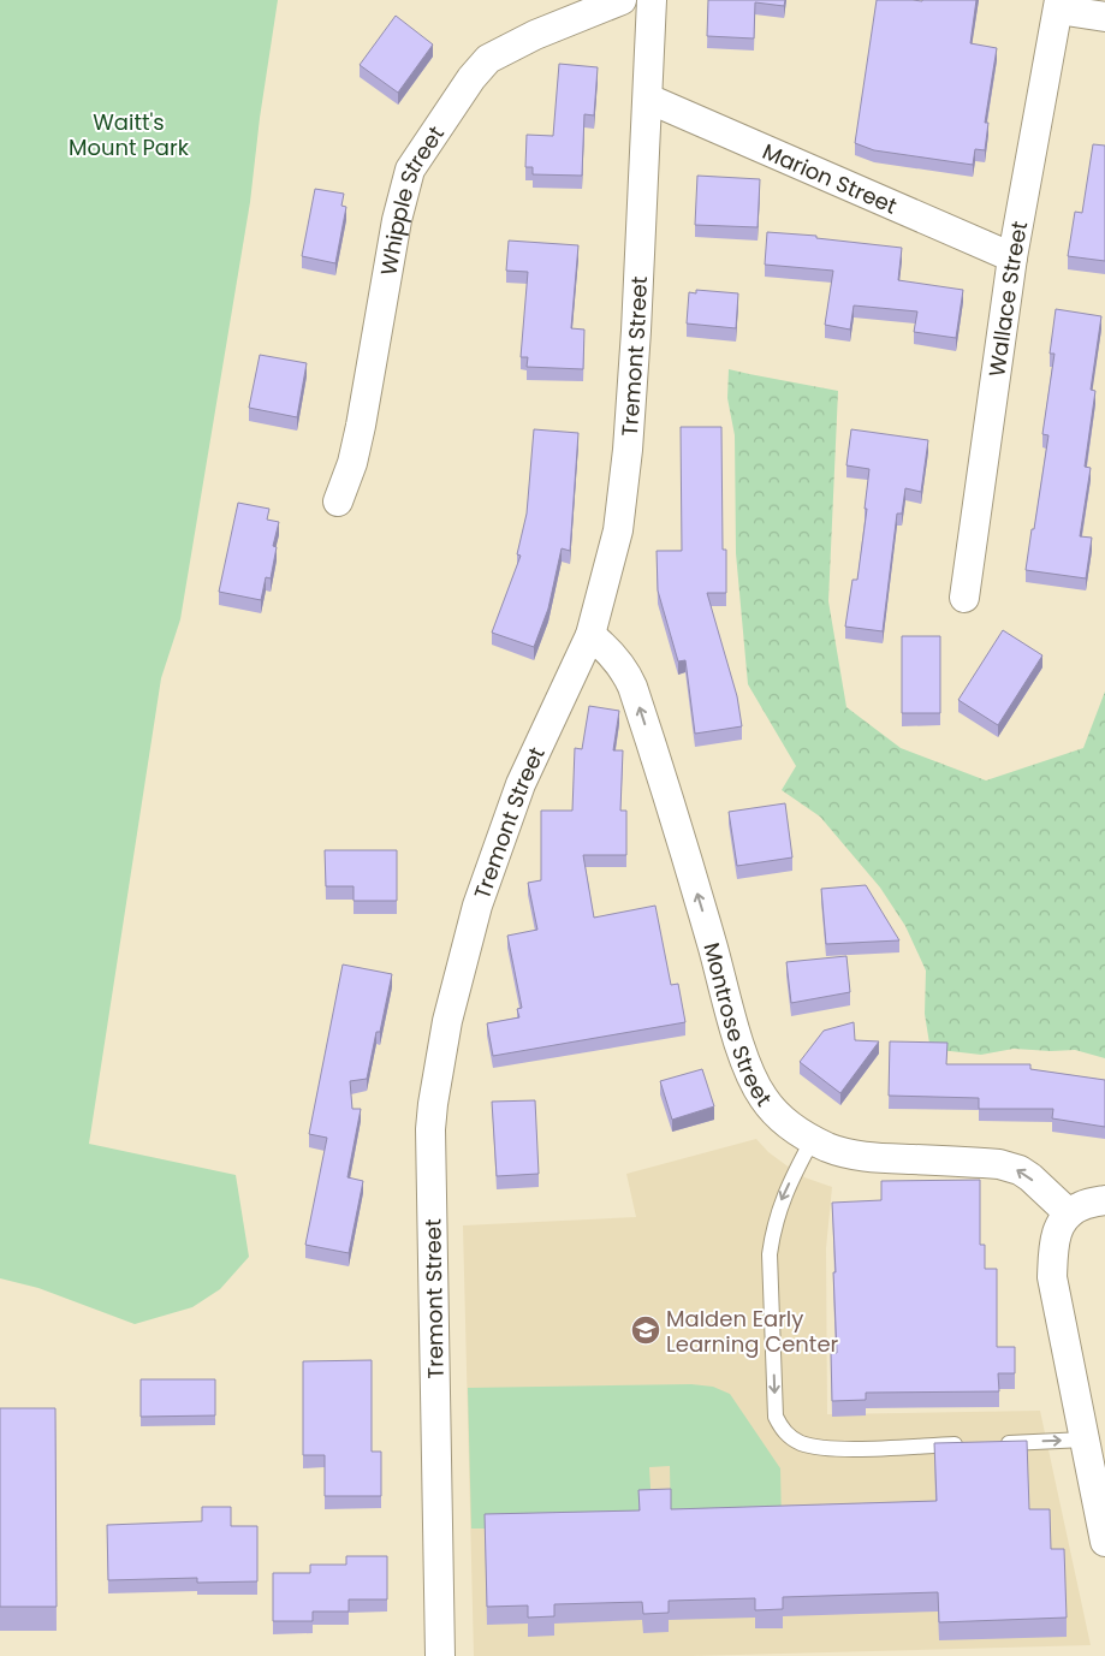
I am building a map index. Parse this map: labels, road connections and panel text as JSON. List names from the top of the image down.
{
  "streets": {
    "street": [
      "Marion Street",
      "Whipple Street",
      "Wallace Street",
      "Tremont Street",
      "Montrose Street"
    ]
  },
  "crossings": [
    ["Marion Street", "Wallace Street"],
    ["Marion Street", "Tremont Street"],
    ["Tremont Street", "Montrose Street"]
  ],
  "one_way": ["Montrose Street"],
  "parks": ["Waitt's Mount Park"],
  "places": {
    "school or university": ["Malden Early Learning Center"]
  }
}
